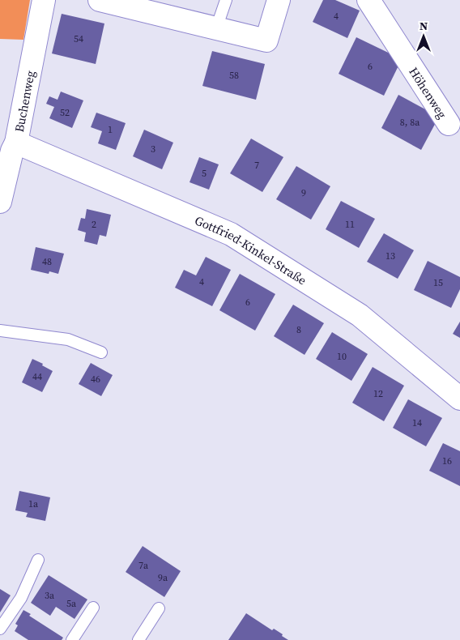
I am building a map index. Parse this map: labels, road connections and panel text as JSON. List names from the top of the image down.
{
  "streets": {
    "street": ["Höhenweg", "Buchenweg", "Gottfried-Kinkel-Straße"]
  },
  "crossings": [
    ["Buchenweg", "Gottfried-Kinkel-Straße"]
  ],
  "house_numbers": [
    "4",
    "54",
    "6",
    "58",
    "52",
    "8, 8a",
    "1",
    "3",
    "7",
    "5",
    "9",
    "2",
    "11",
    "13",
    "48",
    "4",
    "15",
    "6",
    "8",
    "10",
    "44",
    "46",
    "12",
    "14",
    "16",
    "1a",
    "7a",
    "9a",
    "3a",
    "5a"
  ],
  "north": "top"
}
